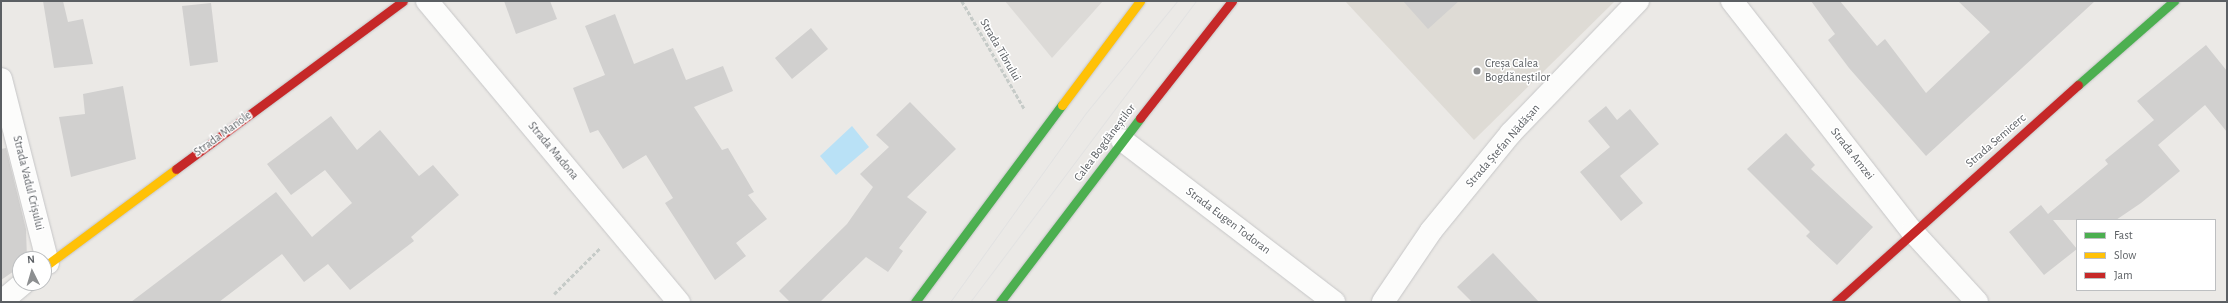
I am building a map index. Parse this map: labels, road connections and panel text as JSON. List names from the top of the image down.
{
  "streets": {
    "street": [
      "Strada Manole",
      "Strada Semicerc",
      "Calea Bogdăneștilor",
      "Strada Ștefan Nădășan",
      "Strada Madona",
      "Strada Amzei",
      "Strada Vadul Crișului",
      "Strada Eugen Todoran"
    ],
    "path": ["Strada Tibrului"]
  },
  "crossings": [
    ["Strada Semicerc", "Strada Amzei"],
    ["Calea Bogdăneștilor", "Strada Eugen Todoran"]
  ],
  "places": ["Creșa Calea Bogdăneștilor"],
  "legend": ["Fast", "Slow", "Jam"],
  "north": "top"
}
